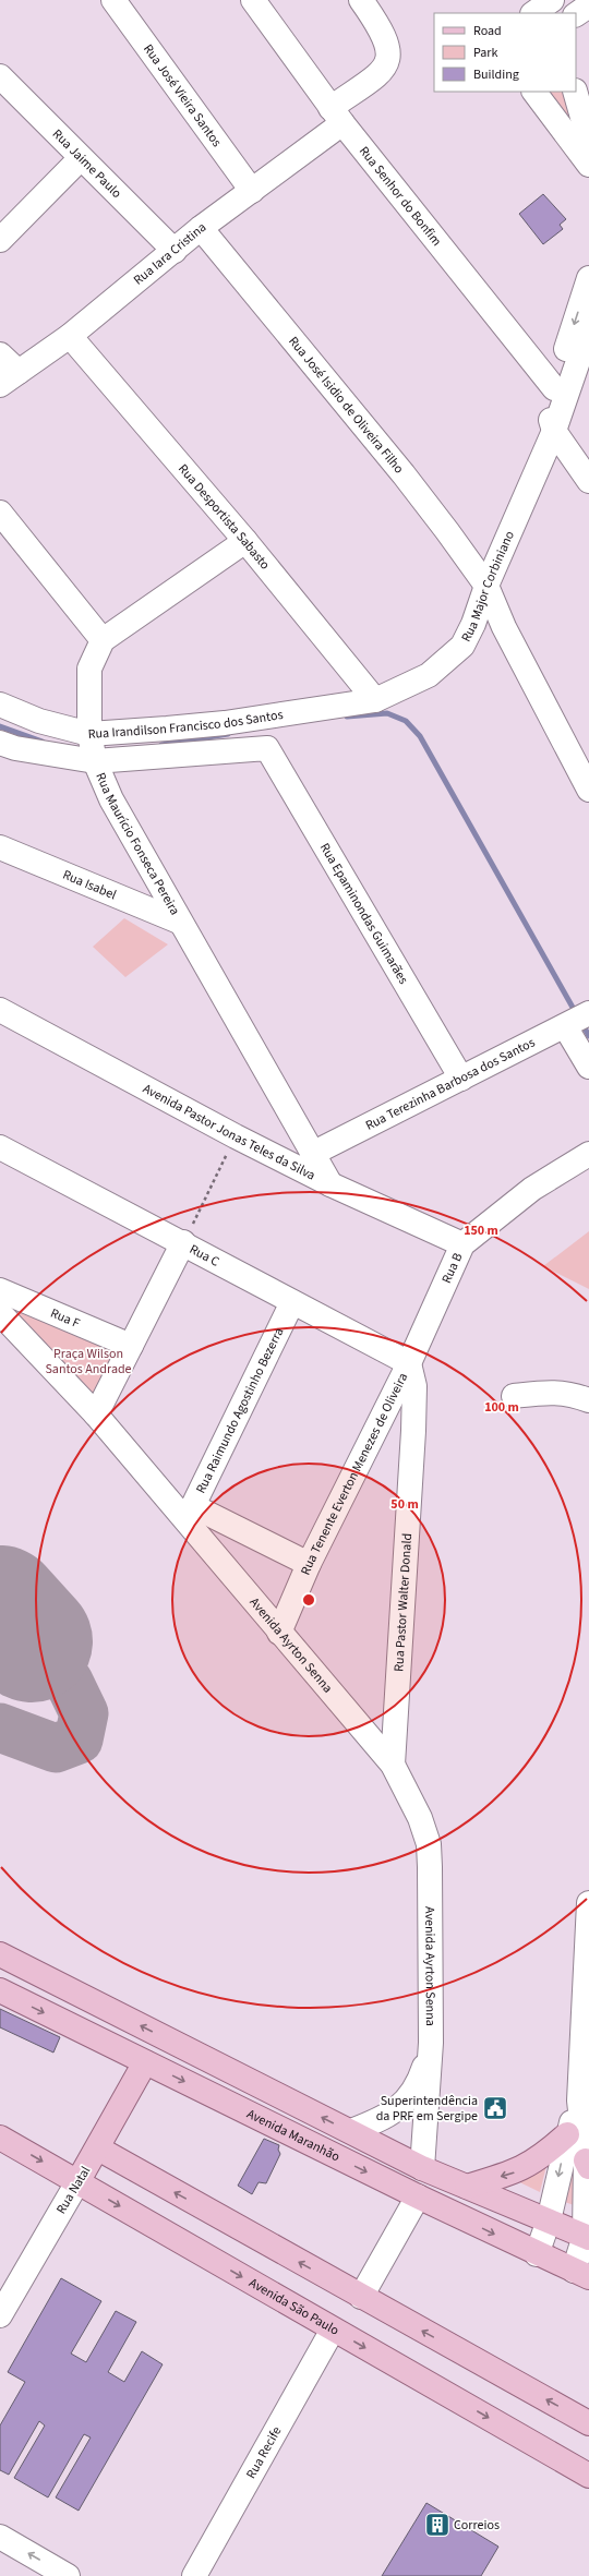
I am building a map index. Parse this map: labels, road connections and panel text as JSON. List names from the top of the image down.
{
  "streets": {
    "main road": ["Avenida Maranhão", "Rua Natal", "Avenida São Paulo"],
    "street": [
      "Rua José Vieira Santos",
      "Rua Jaime Paulo",
      "Rua Senhor do Bonfim",
      "Rua Iara Cristina",
      "Rua José Isidio de Oliveira Filho",
      "Rua Desportista Sabasto",
      "Rua Major Corbiniano",
      "Rua Irandilson Francisco dos Santos",
      "Rua Maurício Fonseca Pereira",
      "Rua Isabel",
      "Rua Epaminondas Guimarães",
      "Rua Terezinha Barbosa dos Santos",
      "Avenida Pastor Jonas Teles da Silva",
      "Rua C",
      "Rua B",
      "Rua F",
      "Rua Raimundo Agostinho Bezerra",
      "Rua Tenente Everton Menezes de Oliveira",
      "Rua Pastor Walter Donald",
      "Avenida Ayrton Senna",
      "Rua Recife"
    ]
  },
  "crossings": [
    ["Rua José Vieira Santos", "Rua Iara Cristina"],
    ["Rua Jaime Paulo", "Rua Iara Cristina"],
    ["Rua Senhor do Bonfim", "Rua Iara Cristina"],
    ["Rua Iara Cristina", "Rua José Isidio de Oliveira Filho"],
    ["Rua Iara Cristina", "Rua Desportista Sabasto"],
    ["Rua José Isidio de Oliveira Filho", "Rua Major Corbiniano"],
    ["Rua Desportista Sabasto", "Rua Major Corbiniano"],
    ["Rua Desportista Sabasto", "Rua Irandilson Francisco dos Santos"],
    ["Rua Major Corbiniano", "Rua Irandilson Francisco dos Santos"],
    ["Rua Irandilson Francisco dos Santos", "Rua Maurício Fonseca Pereira"],
    ["Rua Maurício Fonseca Pereira", "Rua Isabel"],
    ["Rua Maurício Fonseca Pereira", "Rua Epaminondas Guimarães"],
    ["Rua Maurício Fonseca Pereira", "Rua Terezinha Barbosa dos Santos"],
    ["Rua Maurício Fonseca Pereira", "Avenida Pastor Jonas Teles da Silva"],
    ["Rua Epaminondas Guimarães", "Rua Terezinha Barbosa dos Santos"],
    ["Avenida Pastor Jonas Teles da Silva", "Rua B"],
    ["Rua C", "Rua B"],
    ["Rua C", "Rua Raimundo Agostinho Bezerra"],
    ["Rua C", "Rua Tenente Everton Menezes de Oliveira"],
    ["Rua C", "Rua Pastor Walter Donald"],
    ["Rua B", "Rua Tenente Everton Menezes de Oliveira"],
    ["Rua B", "Rua Pastor Walter Donald"],
    ["Rua Raimundo Agostinho Bezerra", "Avenida Ayrton Senna"],
    ["Rua Tenente Everton Menezes de Oliveira", "Rua Pastor Walter Donald"],
    ["Rua Tenente Everton Menezes de Oliveira", "Avenida Ayrton Senna"],
    ["Rua Pastor Walter Donald", "Avenida Ayrton Senna"],
    ["Avenida Maranhão", "Rua Natal"],
    ["Rua Natal", "Avenida São Paulo"],
    ["Avenida São Paulo", "Rua Recife"]
  ],
  "parks": ["Praça Wilson Santos Andrade"],
  "places": {
    "public building": ["Superintendência da PRF em Sergipe"],
    "building": ["Correios"]
  },
  "legend": ["Road", "Park", "Building"],
  "rings": ["150 m", "100 m", "50 m"]
}
